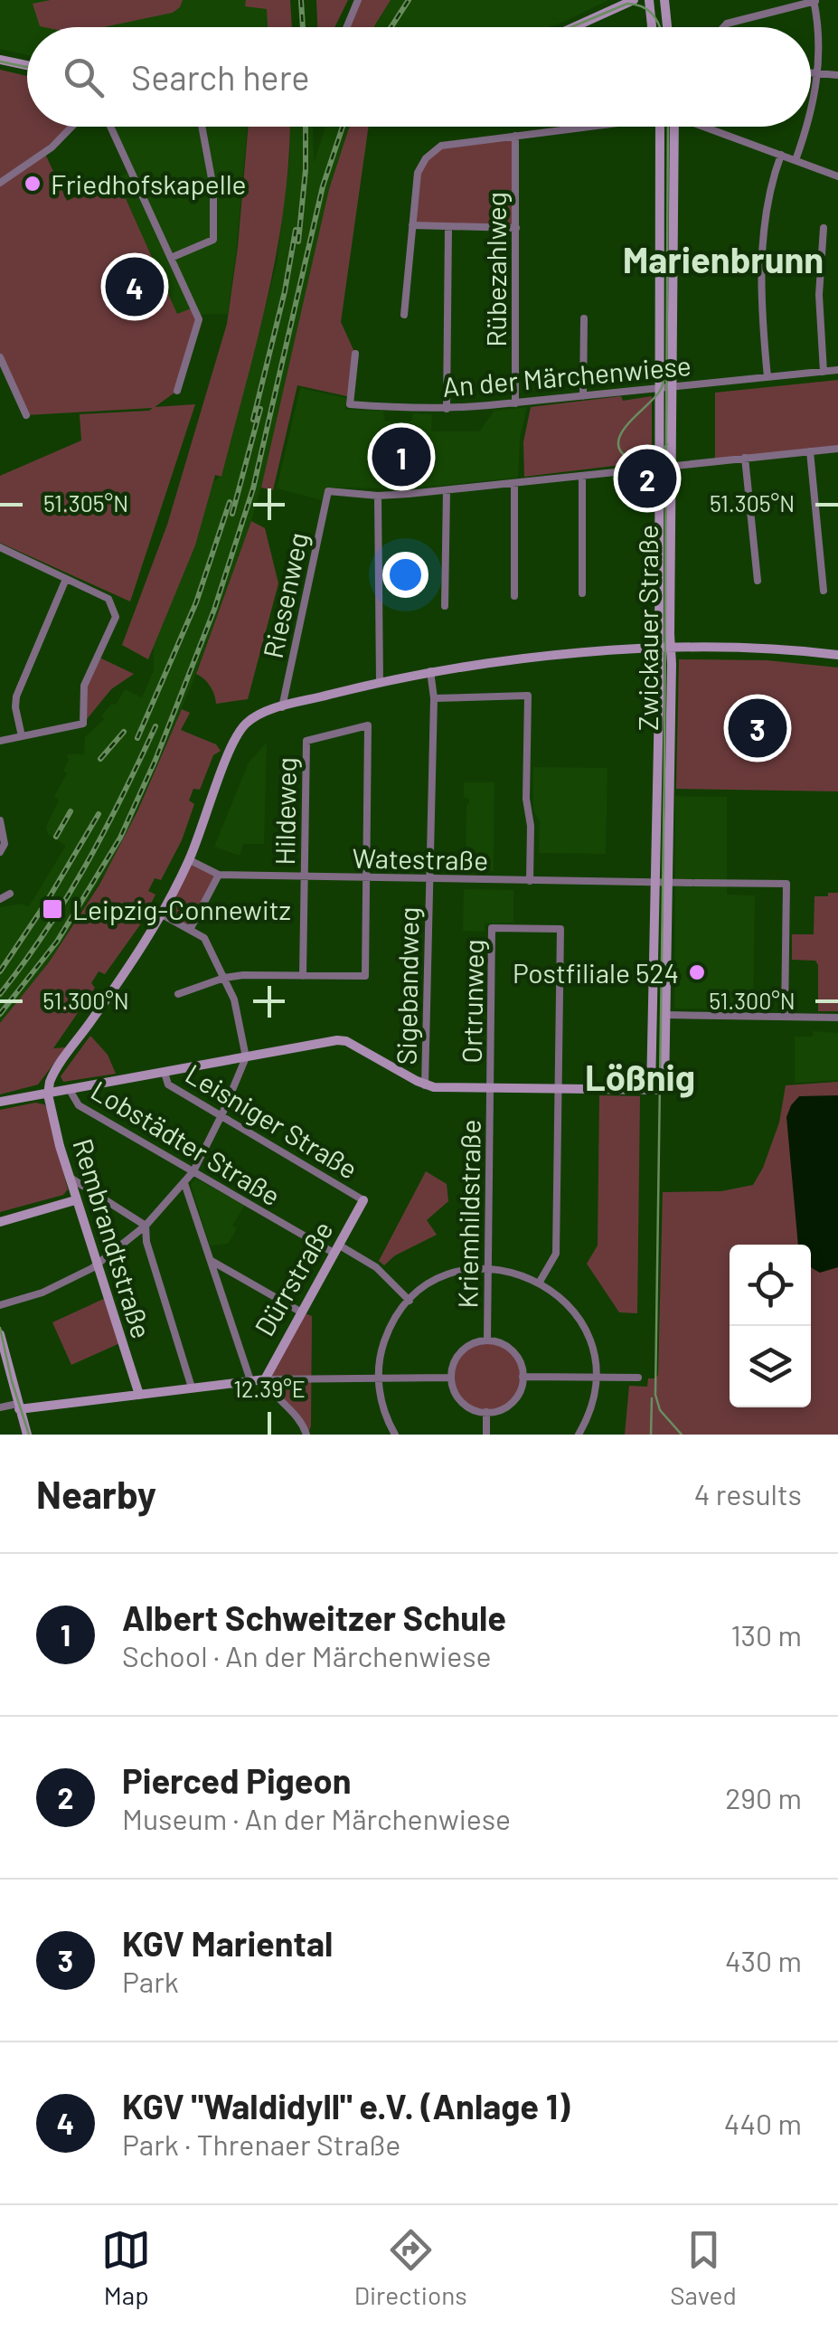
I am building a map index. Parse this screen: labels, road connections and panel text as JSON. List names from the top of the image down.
{
  "streets": {
    "main road": ["Zwickauer Straße", "Rembrandtstraße", "Dürrstraße"],
    "street": [
      "Rübezahlweg",
      "An der Märchenwiese",
      "Riesenweg",
      "Hildeweg",
      "Watestraße",
      "Sigebandweg",
      "Ortrunweg",
      "Leisniger Straße",
      "Lobstädter Straße",
      "Kriemhildstraße"
    ]
  },
  "crossings": [
    ["Rübezahlweg", "An der Märchenwiese"],
    ["An der Märchenwiese", "Zwickauer Straße"],
    ["Zwickauer Straße", "Watestraße"],
    ["Hildeweg", "Watestraße"],
    ["Watestraße", "Sigebandweg"],
    ["Ortrunweg", "Kriemhildstraße"],
    ["Leisniger Straße", "Dürrstraße"],
    ["Lobstädter Straße", "Dürrstraße"]
  ],
  "districts": ["Marienbrunn", "Lößnig"],
  "places": {
    "other": ["Friedhofskapelle", "Postfiliale 524"],
    "transit": ["Leipzig-Connewitz"]
  },
  "page": {
    "search": "Search here",
    "pins": [
      "4",
      "1",
      "2",
      "3"
    ],
    "heading": ["Nearby", "4 results"],
    "list": [
      {
        "mark": "1",
        "name": "Albert Schweitzer Schule",
        "note": "School · An der Märchenwiese",
        "value": "130 m"
      },
      {
        "mark": "2",
        "name": "Pierced Pigeon",
        "note": "Museum · An der Märchenwiese",
        "value": "290 m"
      },
      {
        "mark": "3",
        "name": "KGV Mariental",
        "note": "Park",
        "value": "430 m"
      },
      {
        "mark": "4",
        "name": "KGV \"Waldidyll\" e.V. (Anlage 1)",
        "note": "Park · Threnaer Straße",
        "value": "440 m"
      }
    ],
    "nav": ["Map", "Directions", "Saved"]
  },
  "coordinates": ["51.305°N", "51.300°N", "12.39°E"]
}
